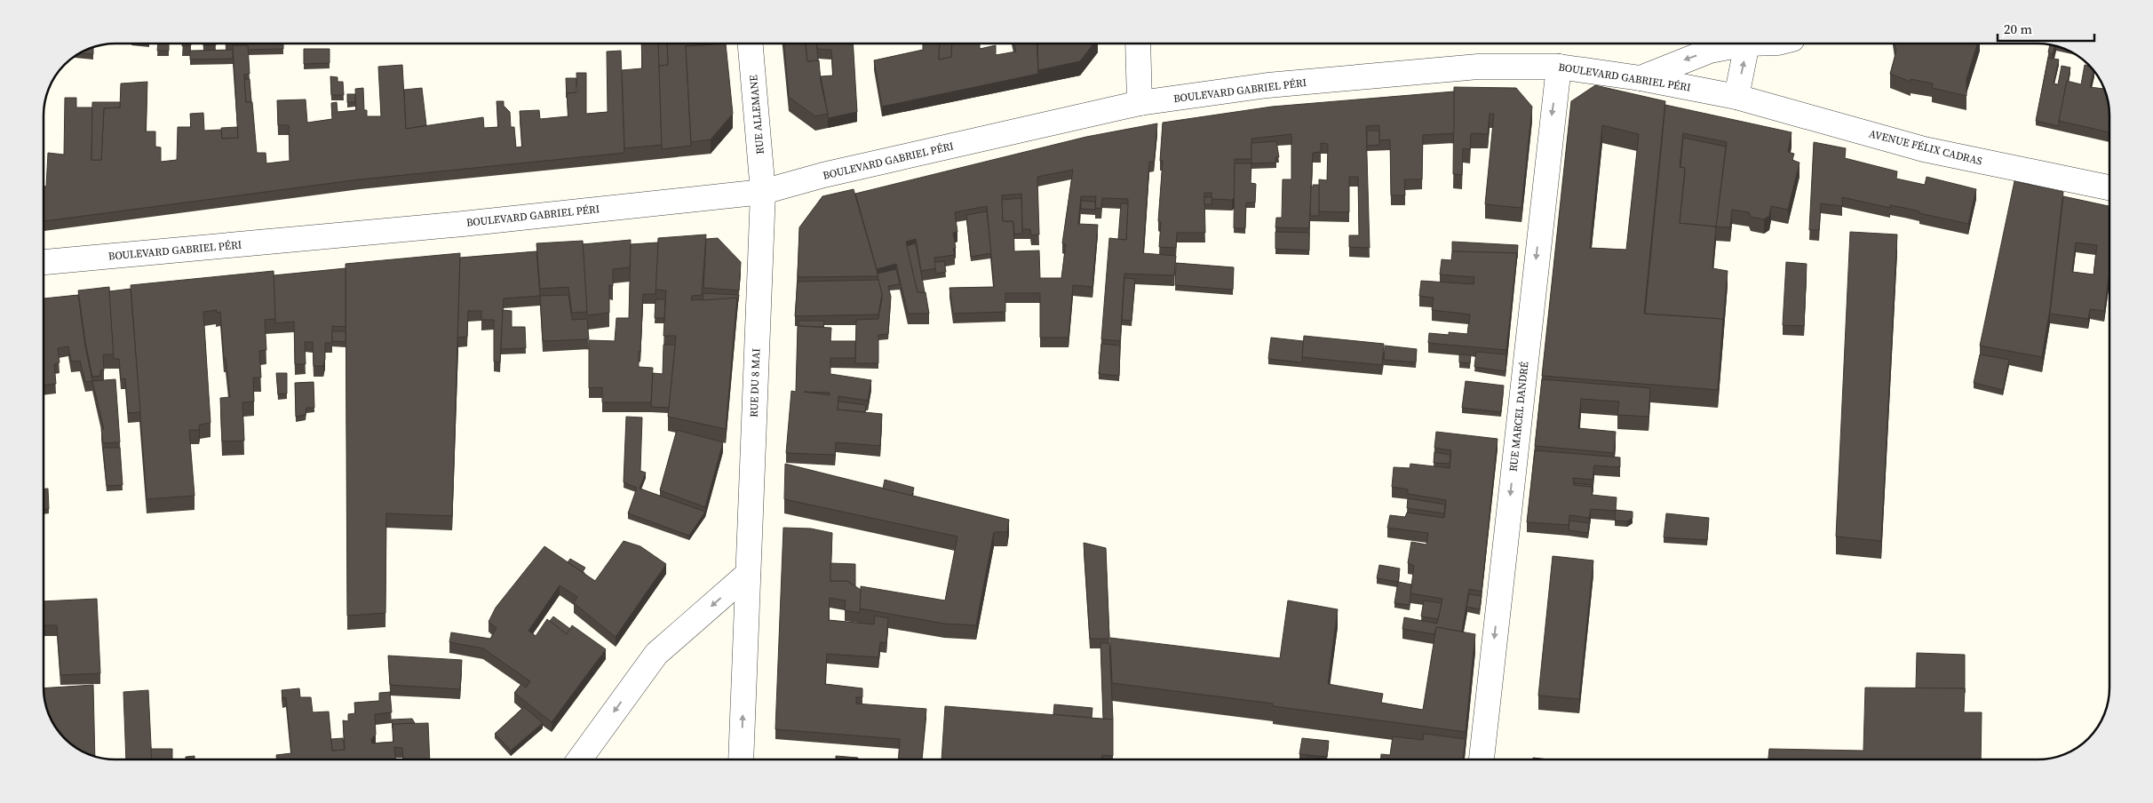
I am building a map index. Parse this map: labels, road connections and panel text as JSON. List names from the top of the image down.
{
  "streets": {
    "street": [
      "BOULEVARD GABRIEL PÉRI",
      "RUE ALLEMANE",
      "AVENUE FÉLIX CADRAS",
      "RUE DU 8 MAI",
      "RUE MARCEL DANDRÉ"
    ]
  },
  "crossings": [
    ["BOULEVARD GABRIEL PÉRI", "RUE ALLEMANE"],
    ["BOULEVARD GABRIEL PÉRI", "AVENUE FÉLIX CADRAS"],
    ["BOULEVARD GABRIEL PÉRI", "RUE DU 8 MAI"],
    ["BOULEVARD GABRIEL PÉRI", "RUE MARCEL DANDRÉ"],
    ["RUE ALLEMANE", "RUE DU 8 MAI"]
  ],
  "one_way": ["RUE MARCEL DANDRÉ"],
  "scale_bar": "20 m"
}
